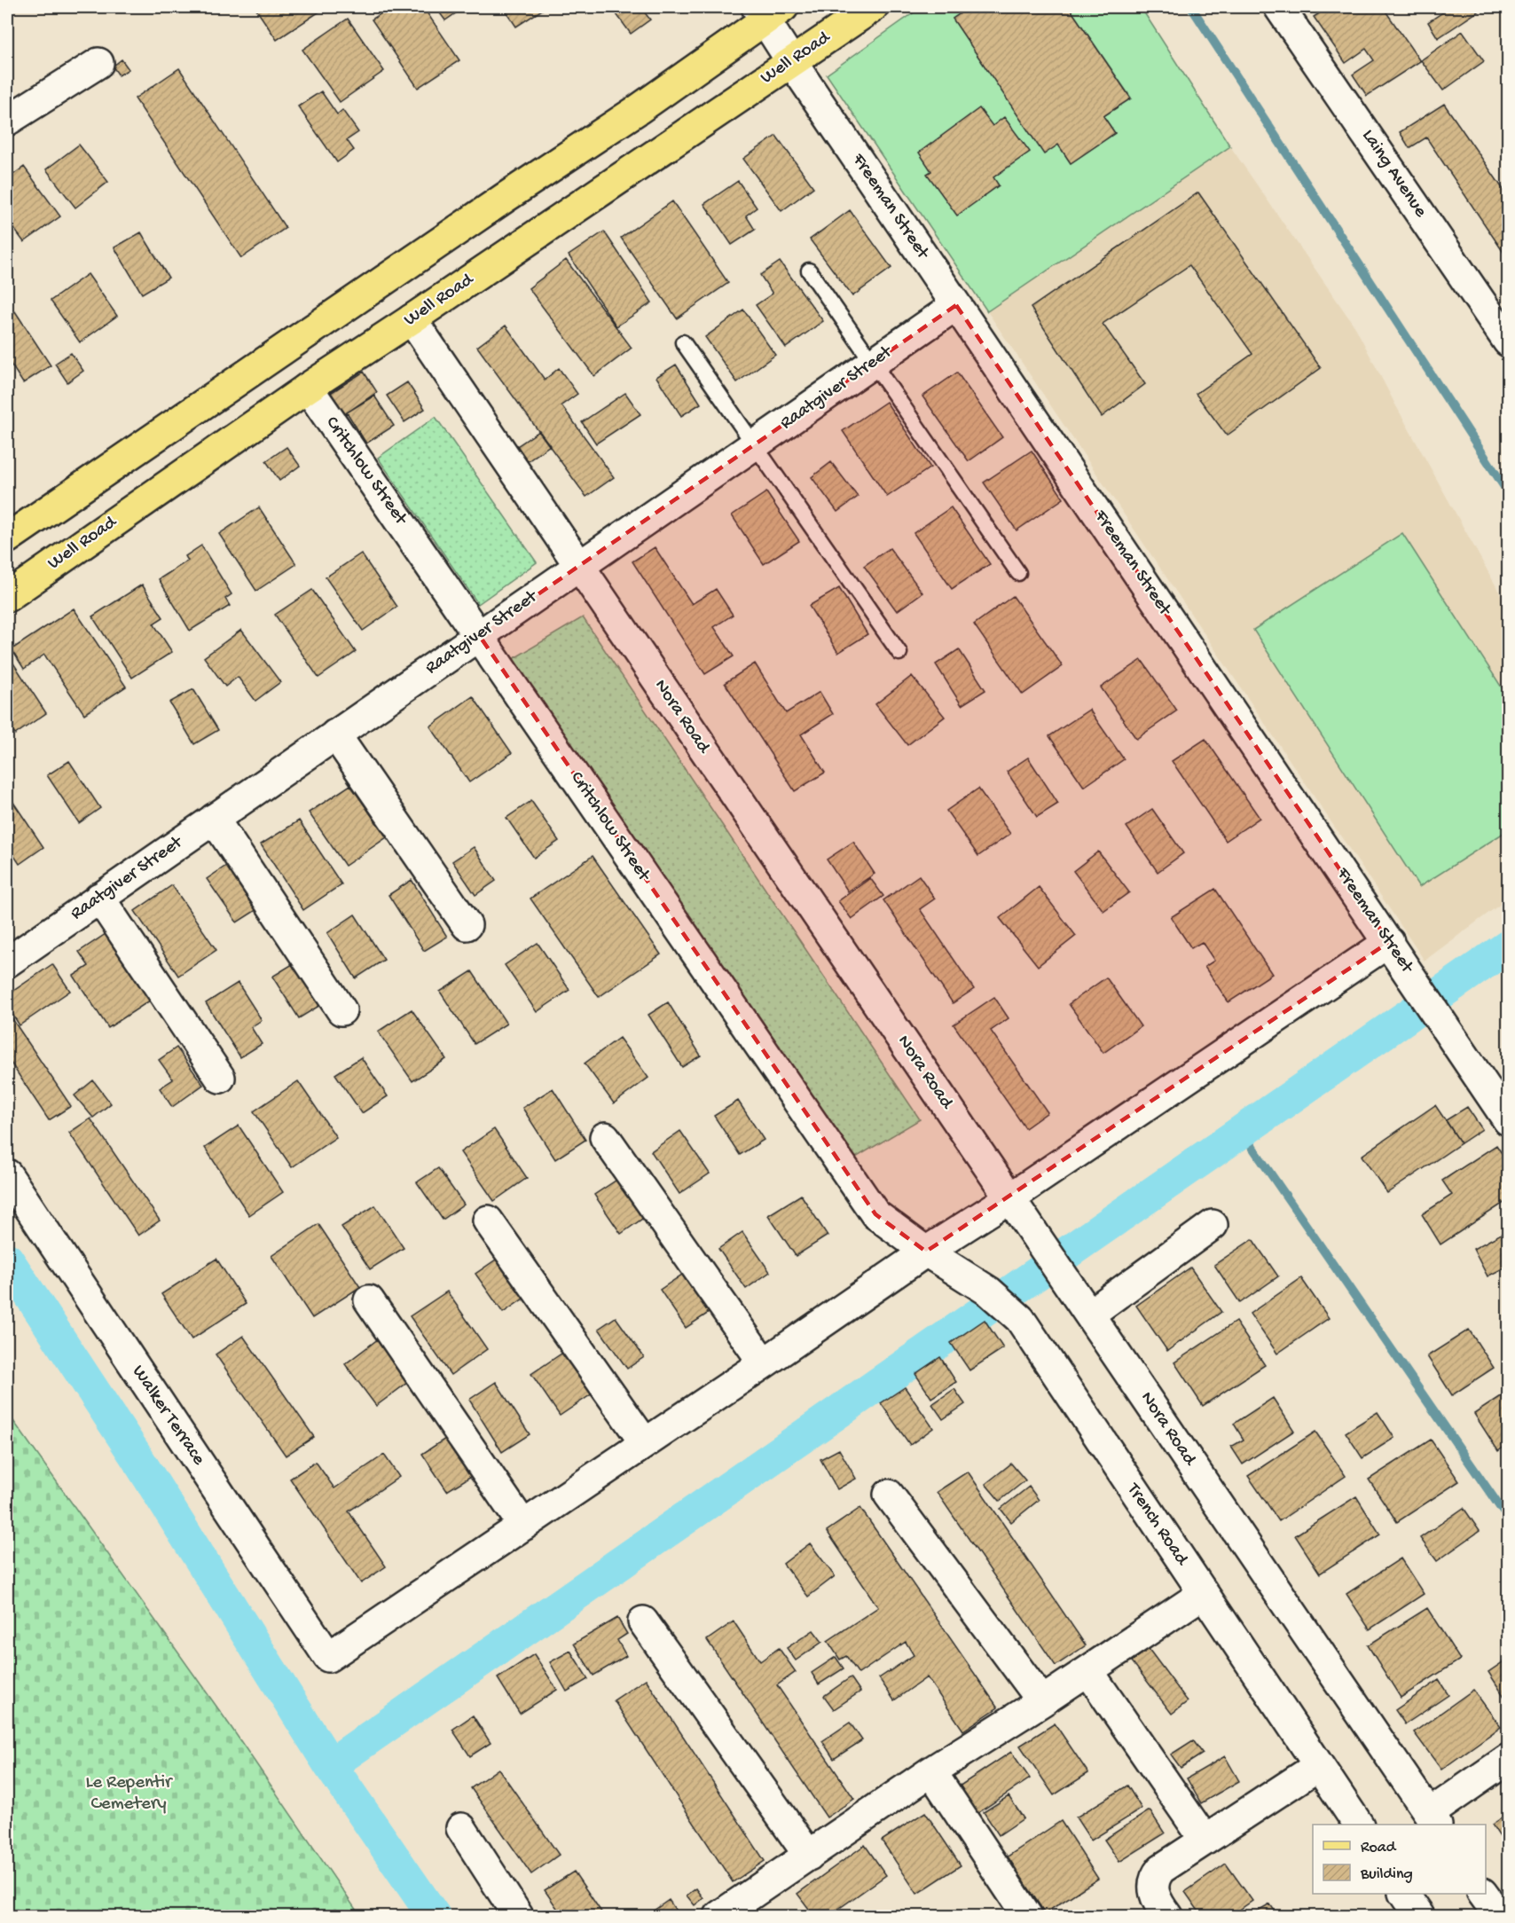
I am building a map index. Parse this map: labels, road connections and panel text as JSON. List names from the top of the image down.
{
  "streets": {
    "main road": ["Well Road"],
    "street": [
      "Laing Avenue",
      "Freeman Street",
      "Raatgiver Street",
      "Critchlow Street",
      "Nora Road",
      "Walker Terrace",
      "Trench Road"
    ]
  },
  "crossings": [
    ["Well Road", "Freeman Street"],
    ["Well Road", "Critchlow Street"],
    ["Well Road", "Nora Road"],
    ["Freeman Street", "Raatgiver Street"],
    ["Raatgiver Street", "Critchlow Street"],
    ["Raatgiver Street", "Nora Road"],
    ["Critchlow Street", "Trench Road"]
  ],
  "parks": ["Le Repentir Cemetery"],
  "legend": ["Road", "Building"]
}
